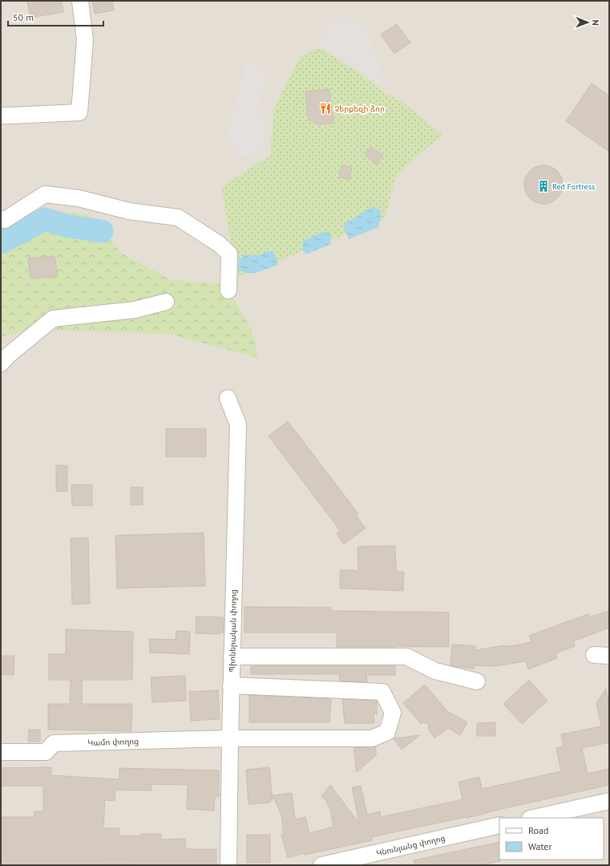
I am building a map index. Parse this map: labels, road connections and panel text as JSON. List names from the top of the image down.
{
  "streets": {
    "street": ["Պիոներական փողոց", "Կամո փողոց", "Կնունյանց փողոց"]
  },
  "crossings": [
    ["Պիոներական փողոց", "Կամո փողոց"]
  ],
  "places": {
    "restaurant": ["Չերքեզի ձոր"],
    "building": ["Red Fortress"]
  },
  "legend": ["Road", "Water"],
  "scale_bar": "50 m",
  "north": "right"
}
